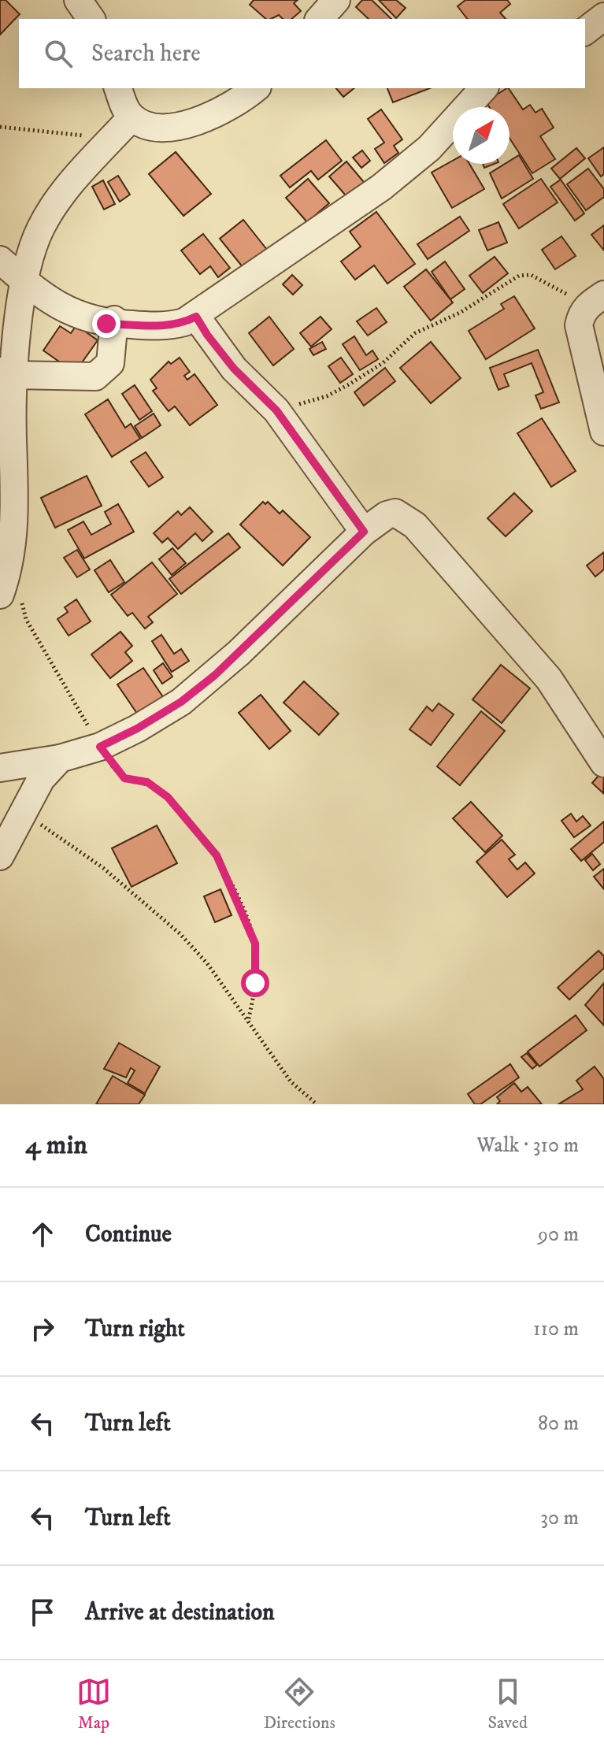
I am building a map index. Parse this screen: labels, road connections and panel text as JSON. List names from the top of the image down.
{
  "north": "top right",
  "page": {
    "search": "Search here",
    "heading": ["4 min", "Walk · 310 m"],
    "list": [
      ["Continue", "90 m"],
      ["Turn right", "110 m"],
      ["Turn left", "80 m"],
      ["Turn left", "30 m"],
      "Arrive at destination"
    ],
    "nav": ["Map", "Directions", "Saved"]
  }
}
